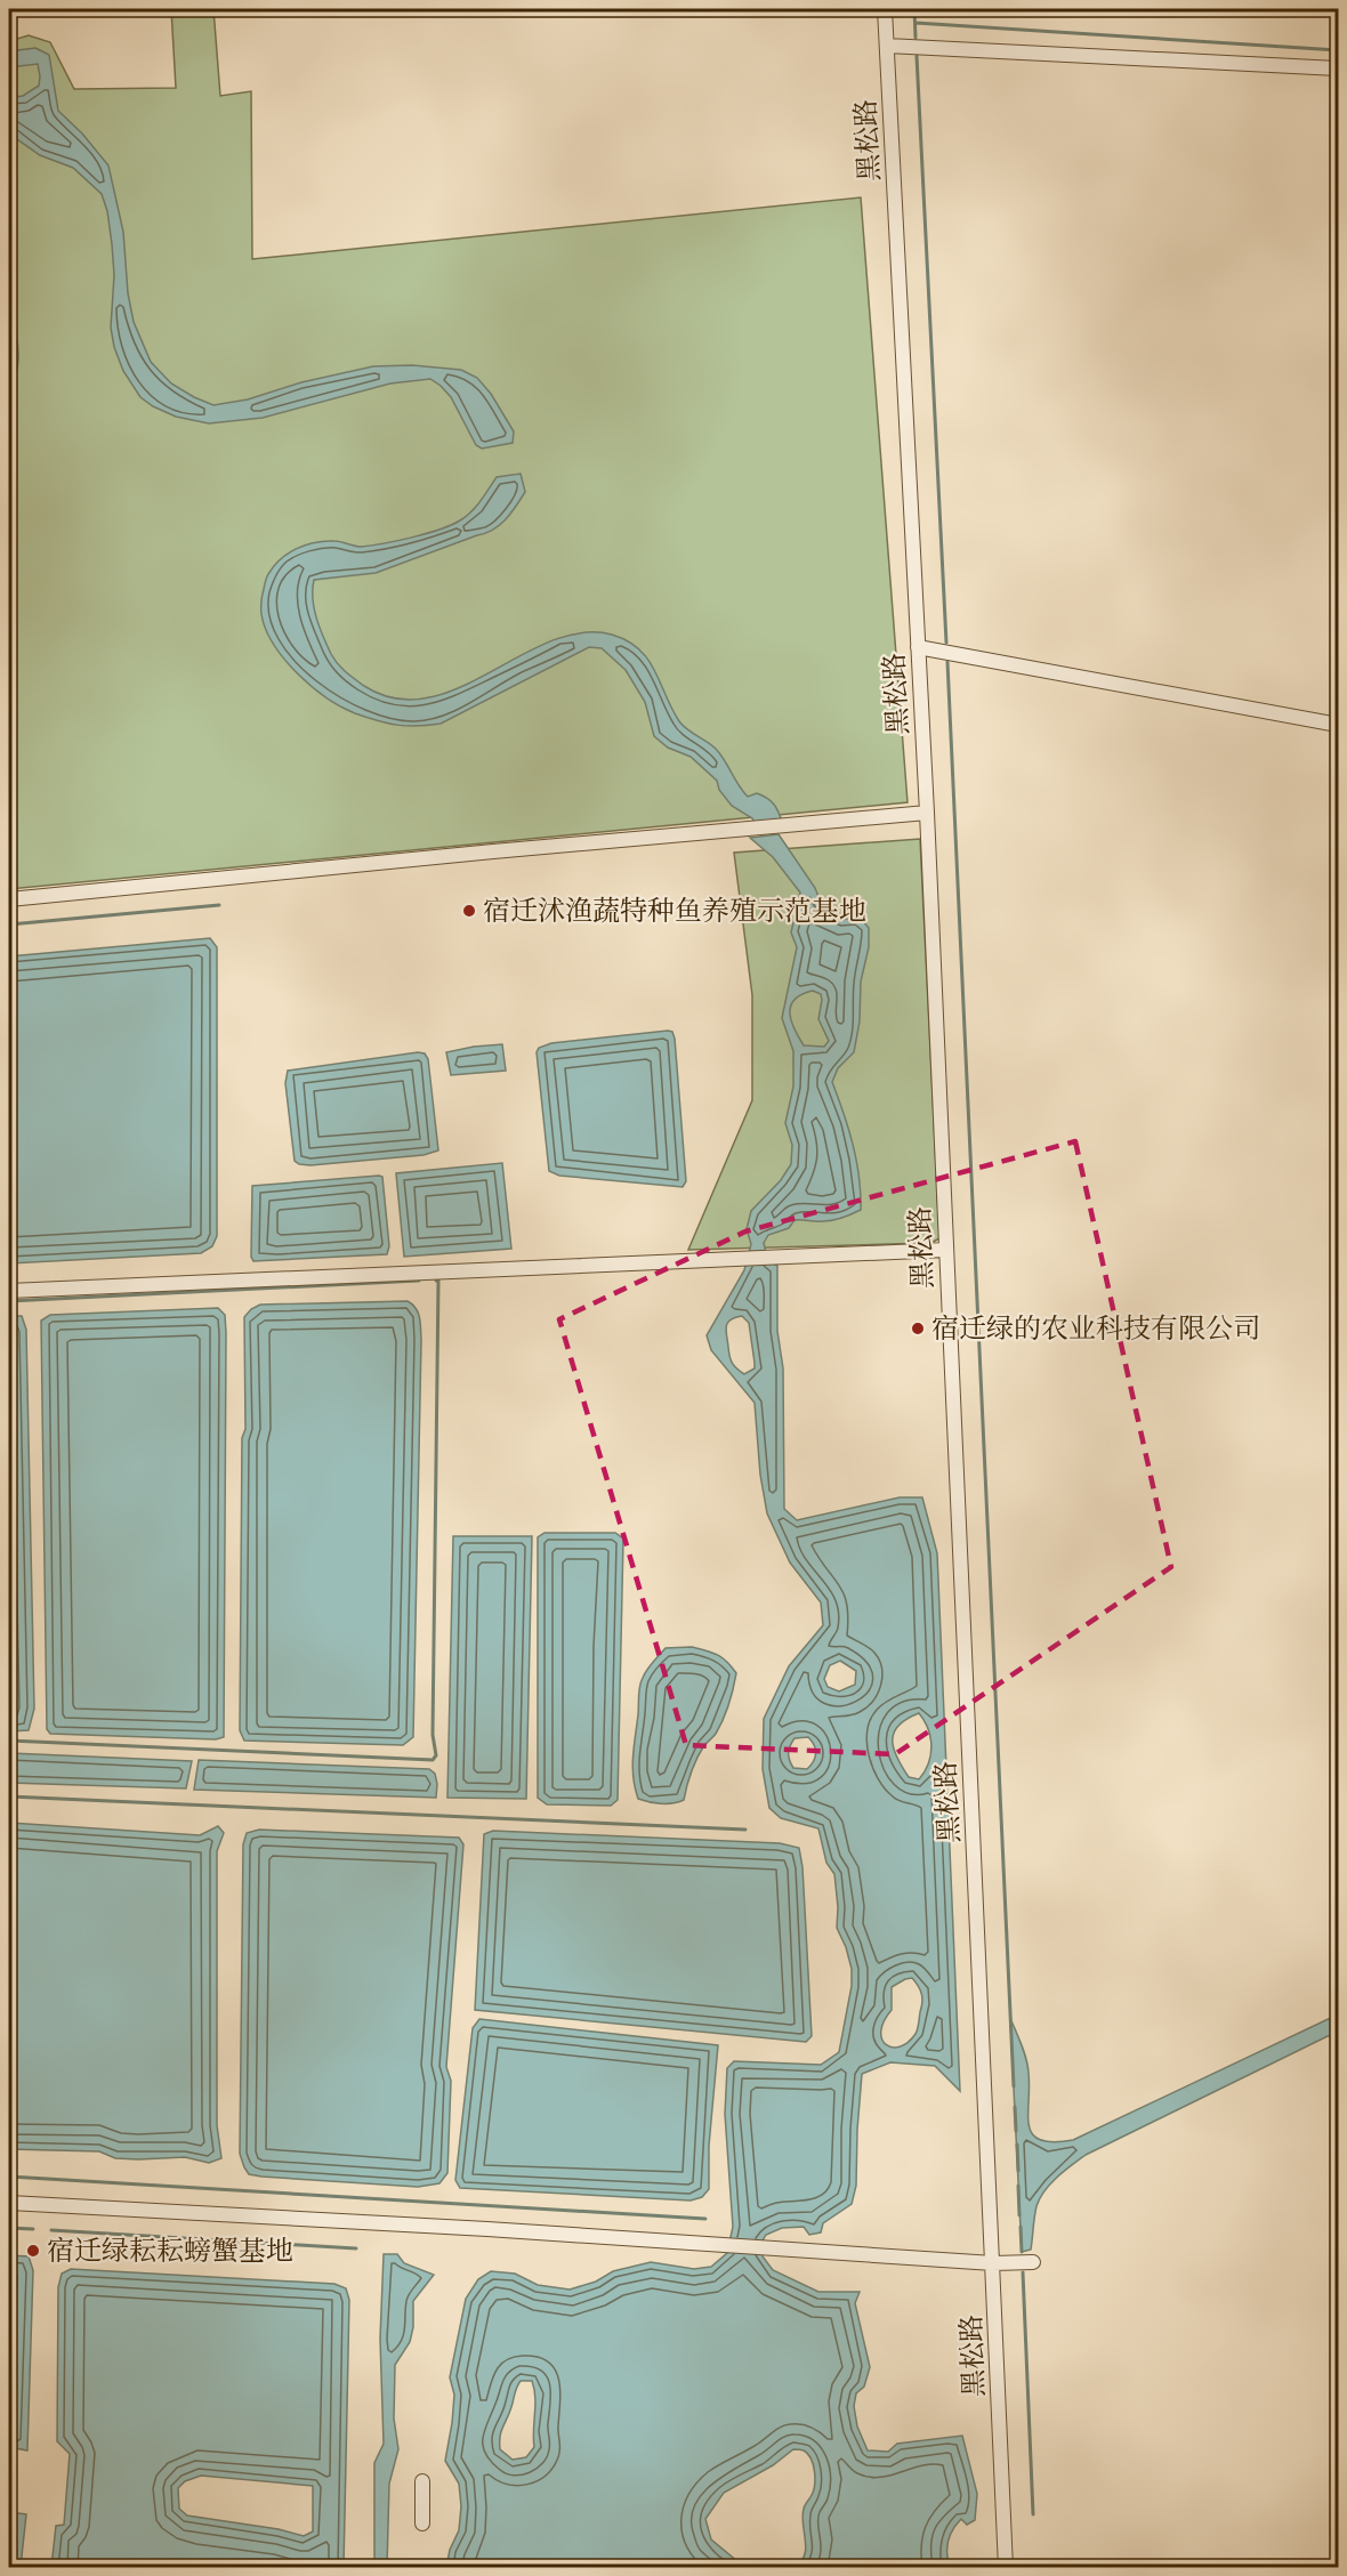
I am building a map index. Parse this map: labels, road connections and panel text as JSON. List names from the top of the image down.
{
  "streets": {
    "street": ["黑松路"]
  },
  "places": ["宿迁沭渔蔬特种鱼养殖示范基地", "宿迁绿的农业科技有限公司", "宿迁绿耘耘螃蟹基地"]
}
